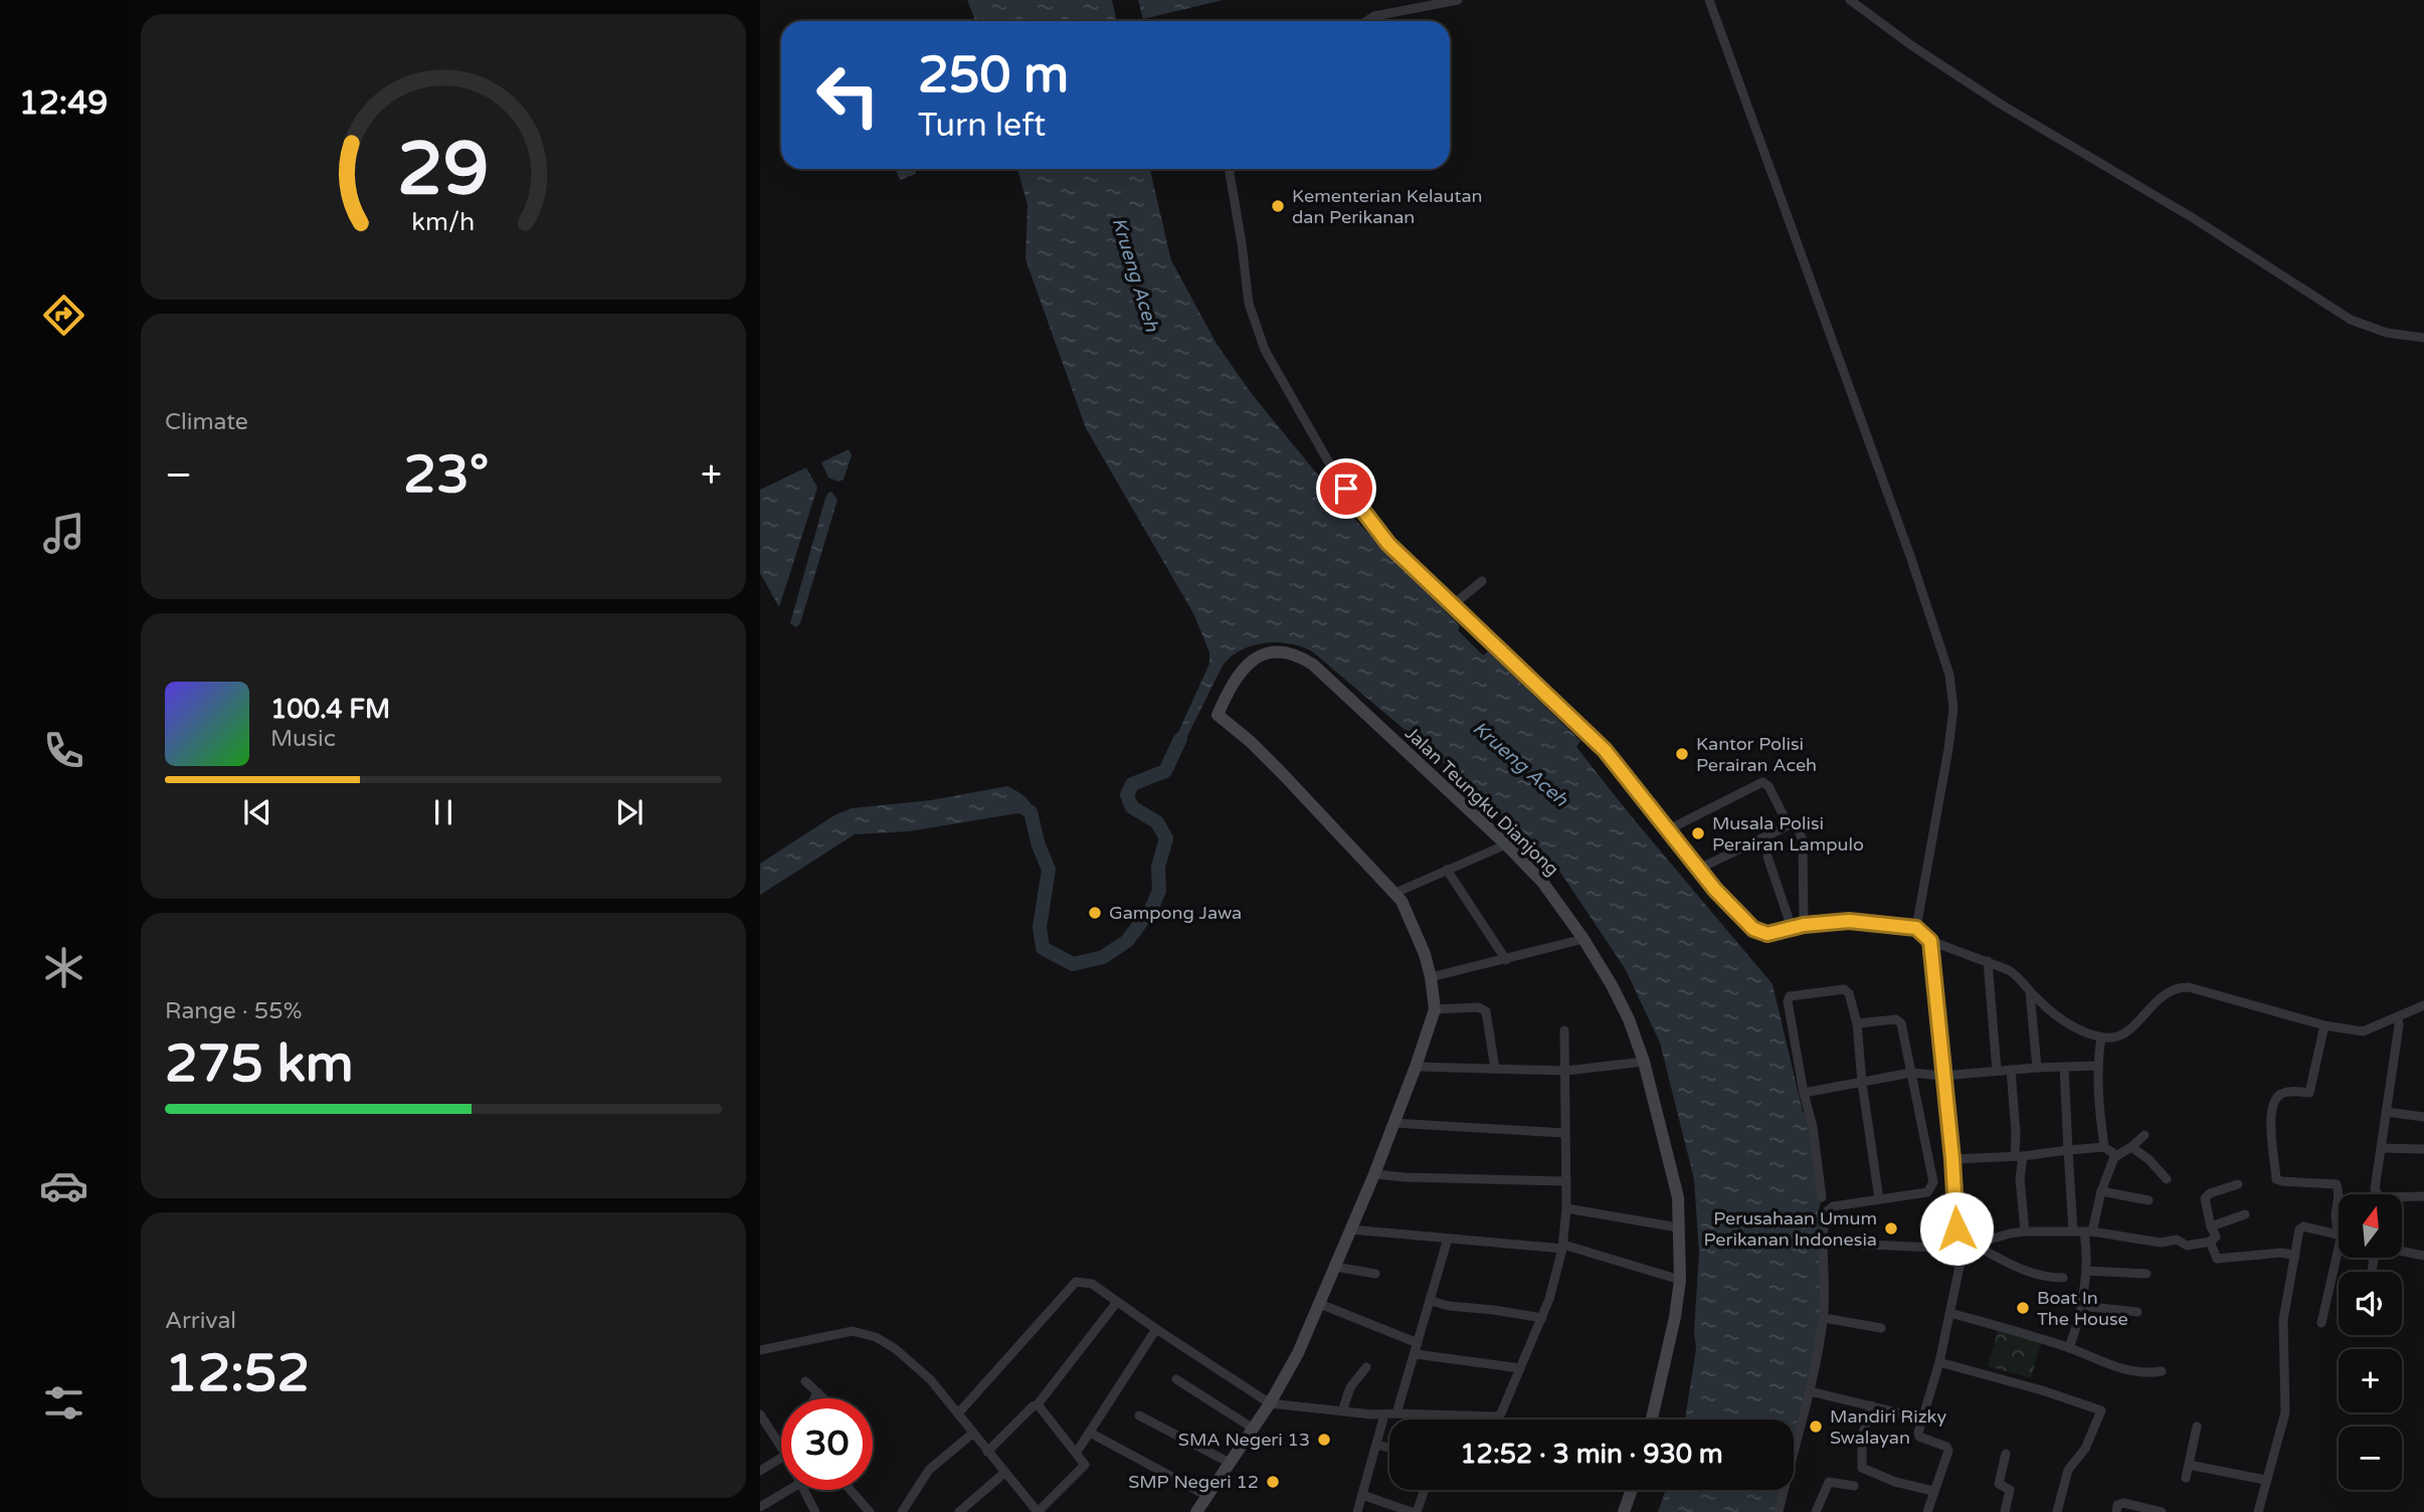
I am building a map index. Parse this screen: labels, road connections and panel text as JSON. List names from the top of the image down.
{
  "streets": {
    "street": ["Jalan Teungku Dianjong"]
  },
  "water": ["Krueng Aceh"],
  "places": [
    "Kementerian Kelautan dan Perikanan",
    "Kantor Polisi Perairan Aceh",
    "Musala Polisi Perairan Lampulo",
    "Gampong Jawa",
    "Perusahaan Umum Perikanan Indonesia",
    "Boat In The House",
    "Mandiri Rizky Swalayan",
    "SMA Negeri 13",
    "SMP Negeri 12"
  ],
  "north": "top",
  "page": {
    "tabs": "12:49",
    "turn": ["250 m", "Turn left"],
    "tile": [
      "Climate",
      ["Range · 55%", "275 km"],
      ["Arrival", "12:52"]
    ],
    "heat": ["−", "23°", "+"],
    "song": ["100.4 FM", "Music"],
    "map_buttons": ["+", "−"],
    "limit": "30",
    "trip": "12:52 · 3 min · 930 m",
    "gauge": ["29", "km/h"]
  }
}
